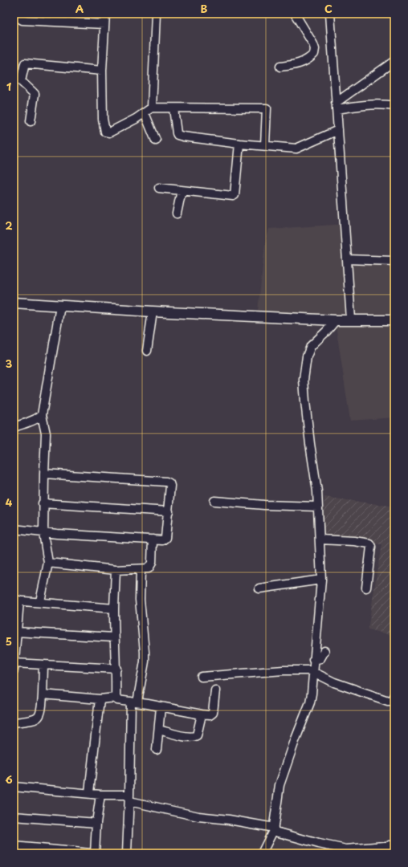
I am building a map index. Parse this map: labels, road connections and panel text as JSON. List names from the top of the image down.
{
  "grid": {
    "columns": ["A", "B", "C"],
    "rows": [
      "1",
      "2",
      "3",
      "4",
      "5",
      "6"
    ]
  }
}
